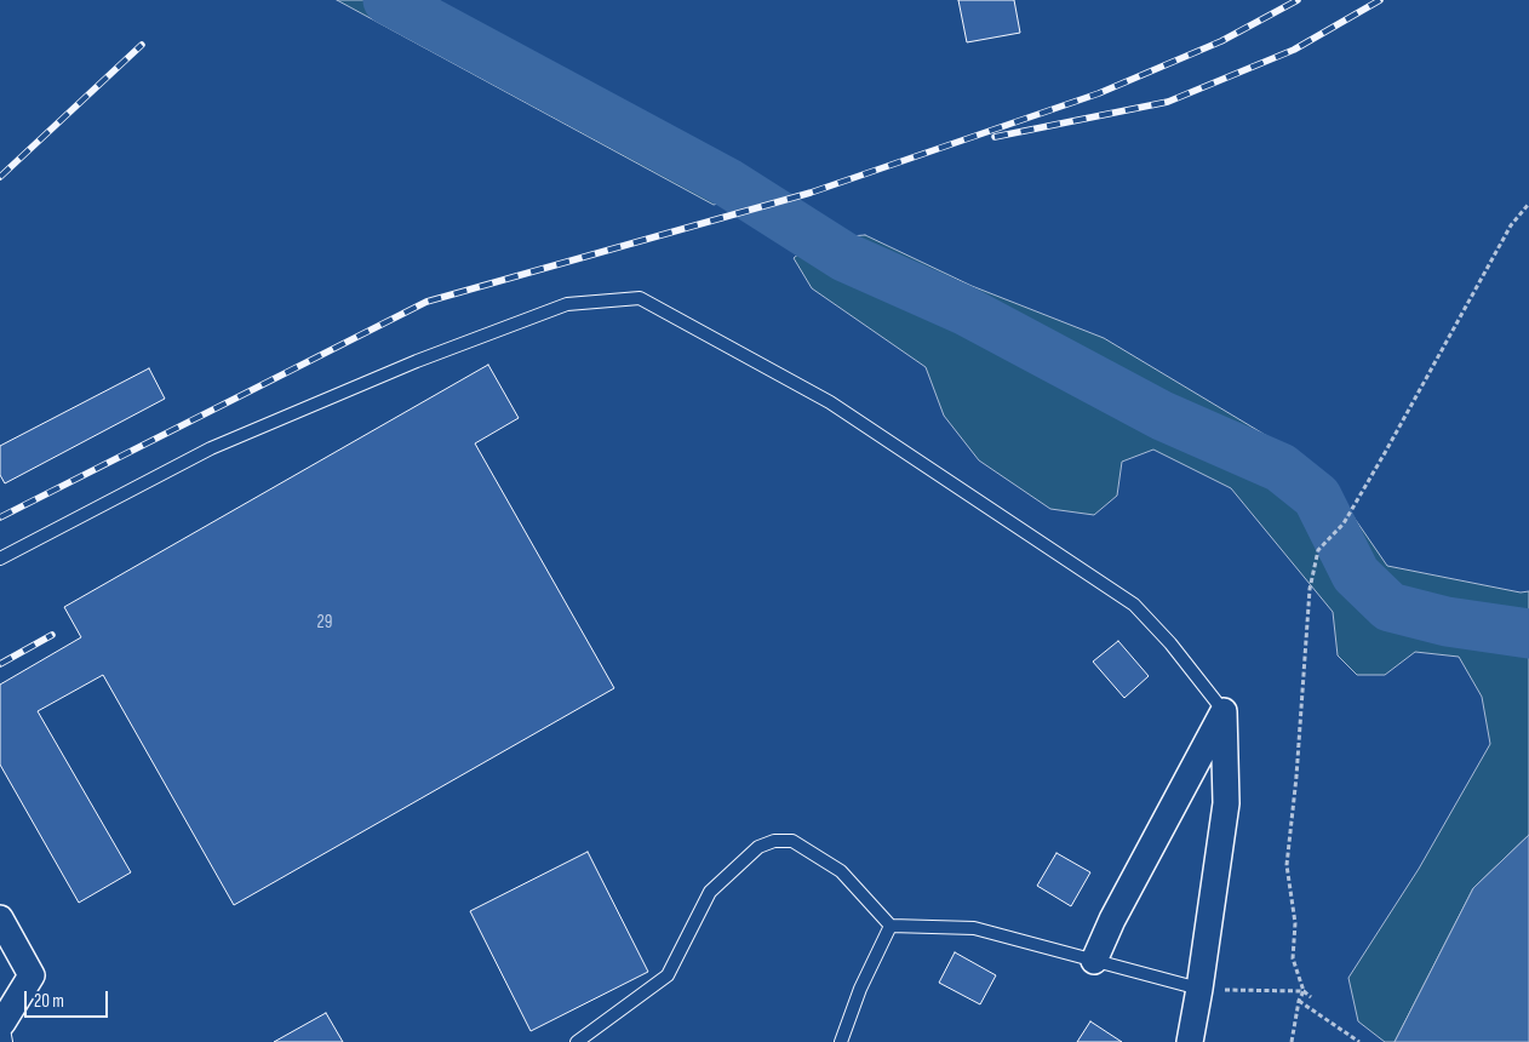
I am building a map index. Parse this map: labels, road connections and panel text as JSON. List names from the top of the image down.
{
  "house_numbers": ["29"],
  "scale_bar": "20 m"
}
